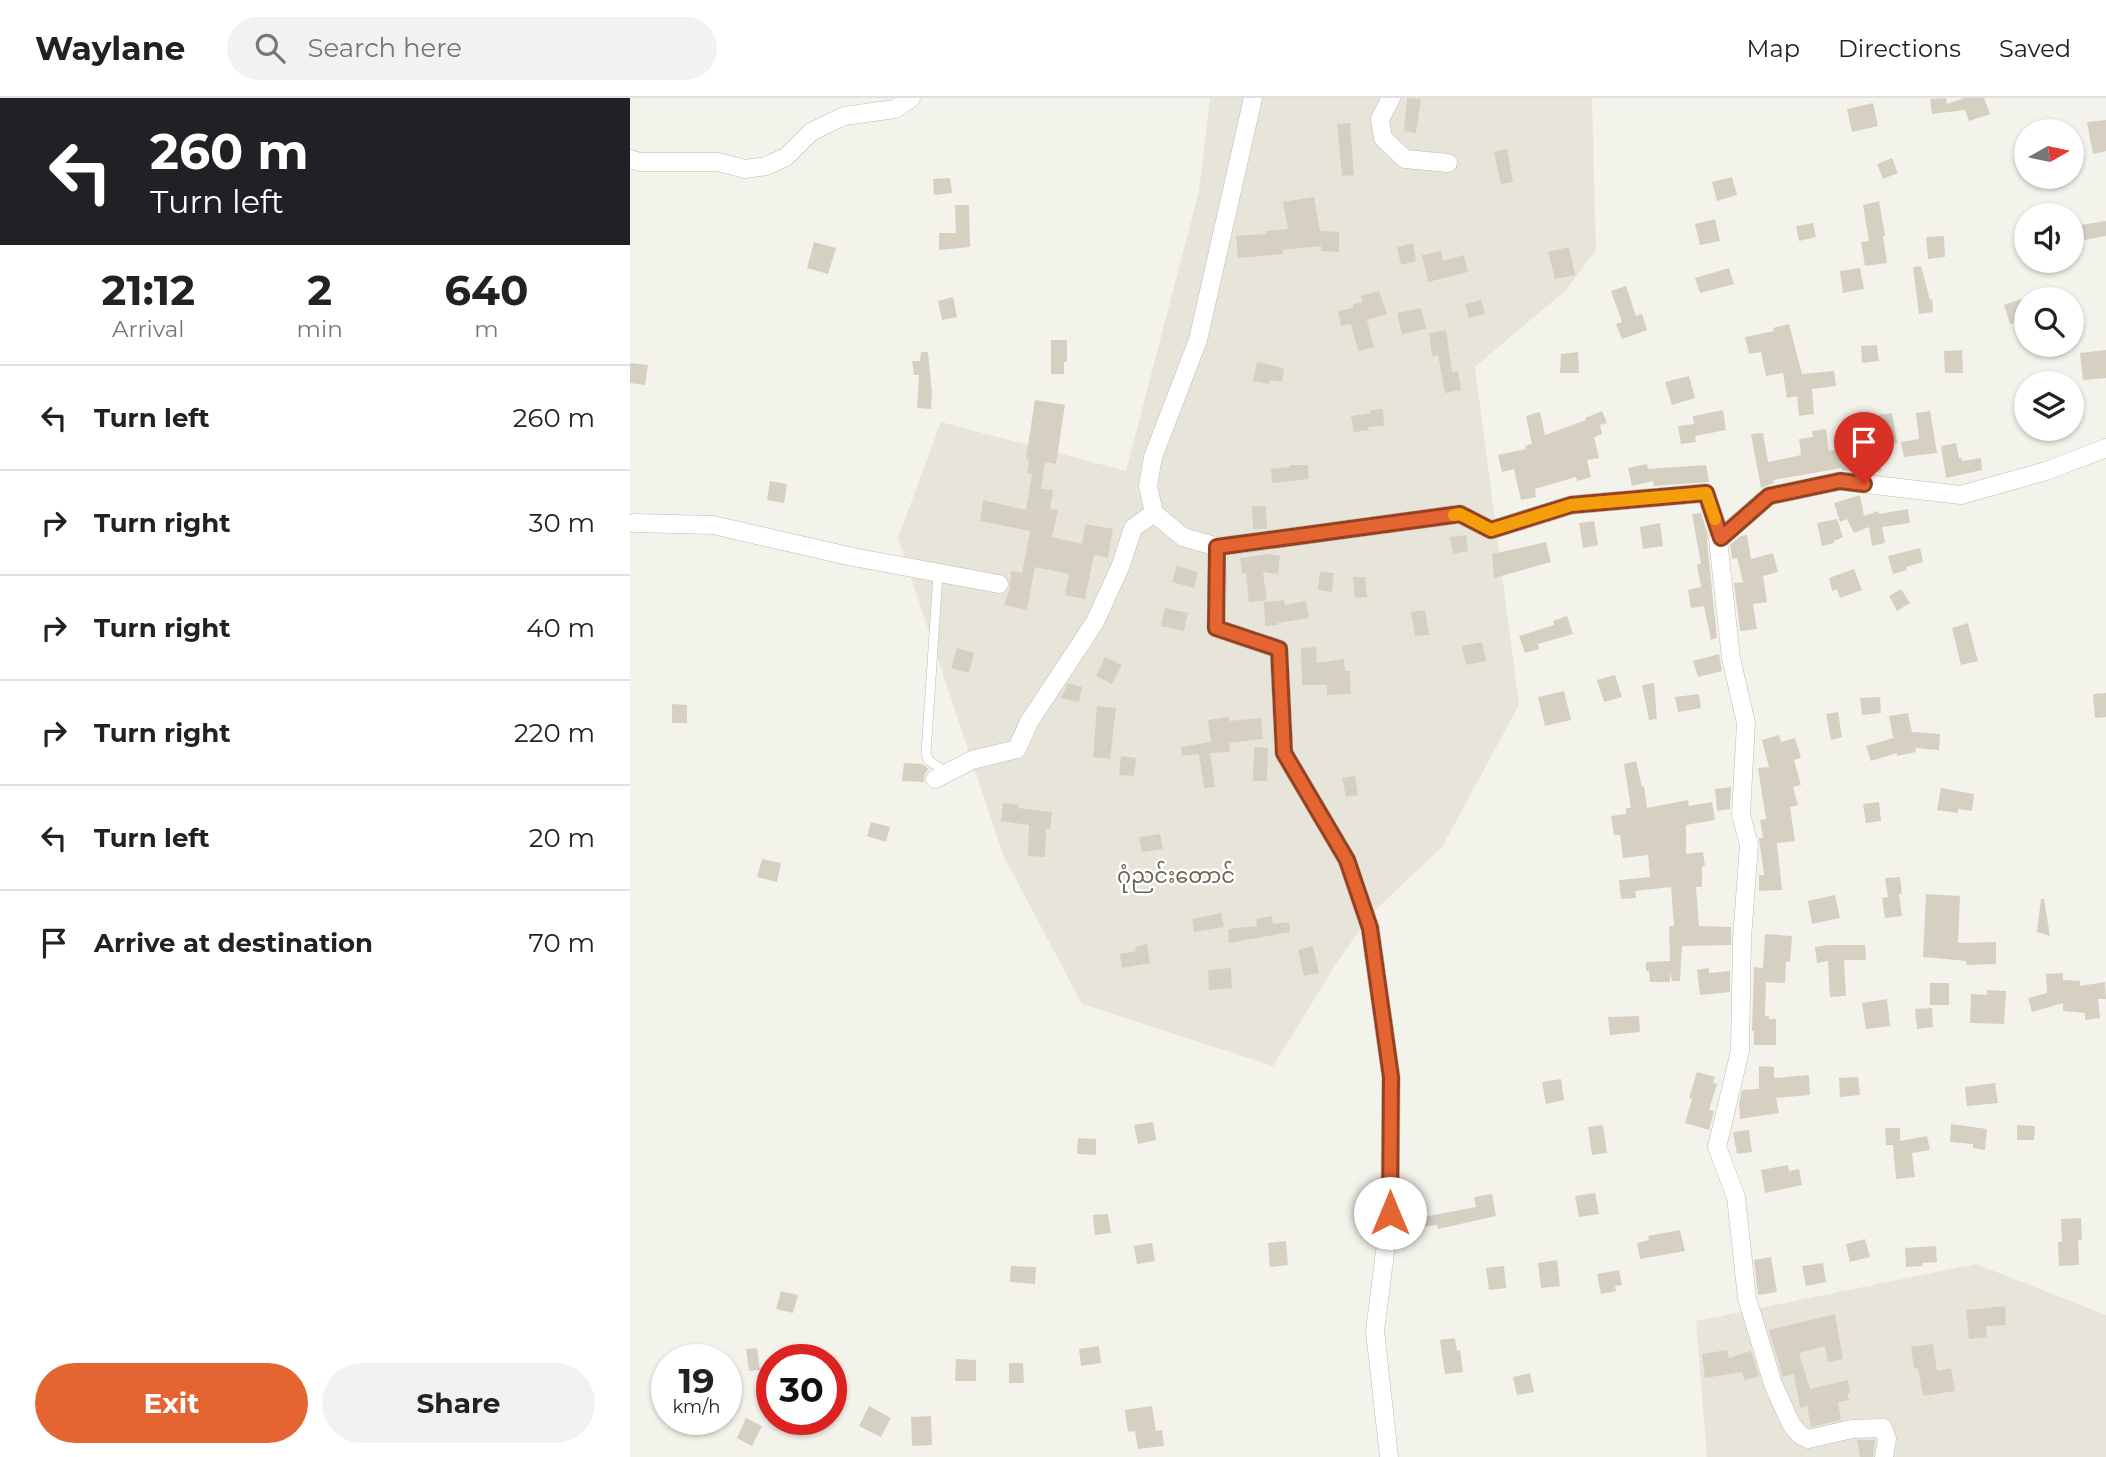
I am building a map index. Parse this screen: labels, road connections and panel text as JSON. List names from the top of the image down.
{
  "districts": ["ဂုံညင်းတောင်"],
  "north": "right",
  "page": {
    "header": "Waylane",
    "search": "Search here",
    "nav": ["Map", "Directions", "Saved"],
    "turn": ["260 m", "Turn left"],
    "eta": [
      "21:12",
      "Arrival",
      "2",
      "min",
      "640",
      "m"
    ],
    "list": [
      {
        "name": "Turn left",
        "value": "260 m"
      },
      {
        "name": "Turn right",
        "value": "30 m"
      },
      {
        "name": "Turn right",
        "value": "40 m"
      },
      {
        "name": "Turn right",
        "value": "220 m"
      },
      {
        "name": "Turn left",
        "value": "20 m"
      },
      {
        "name": "Arrive at destination",
        "value": "70 m"
      }
    ],
    "speed": "19 km/h",
    "limit": "30",
    "buttons": ["Exit", "Share"]
  }
}
